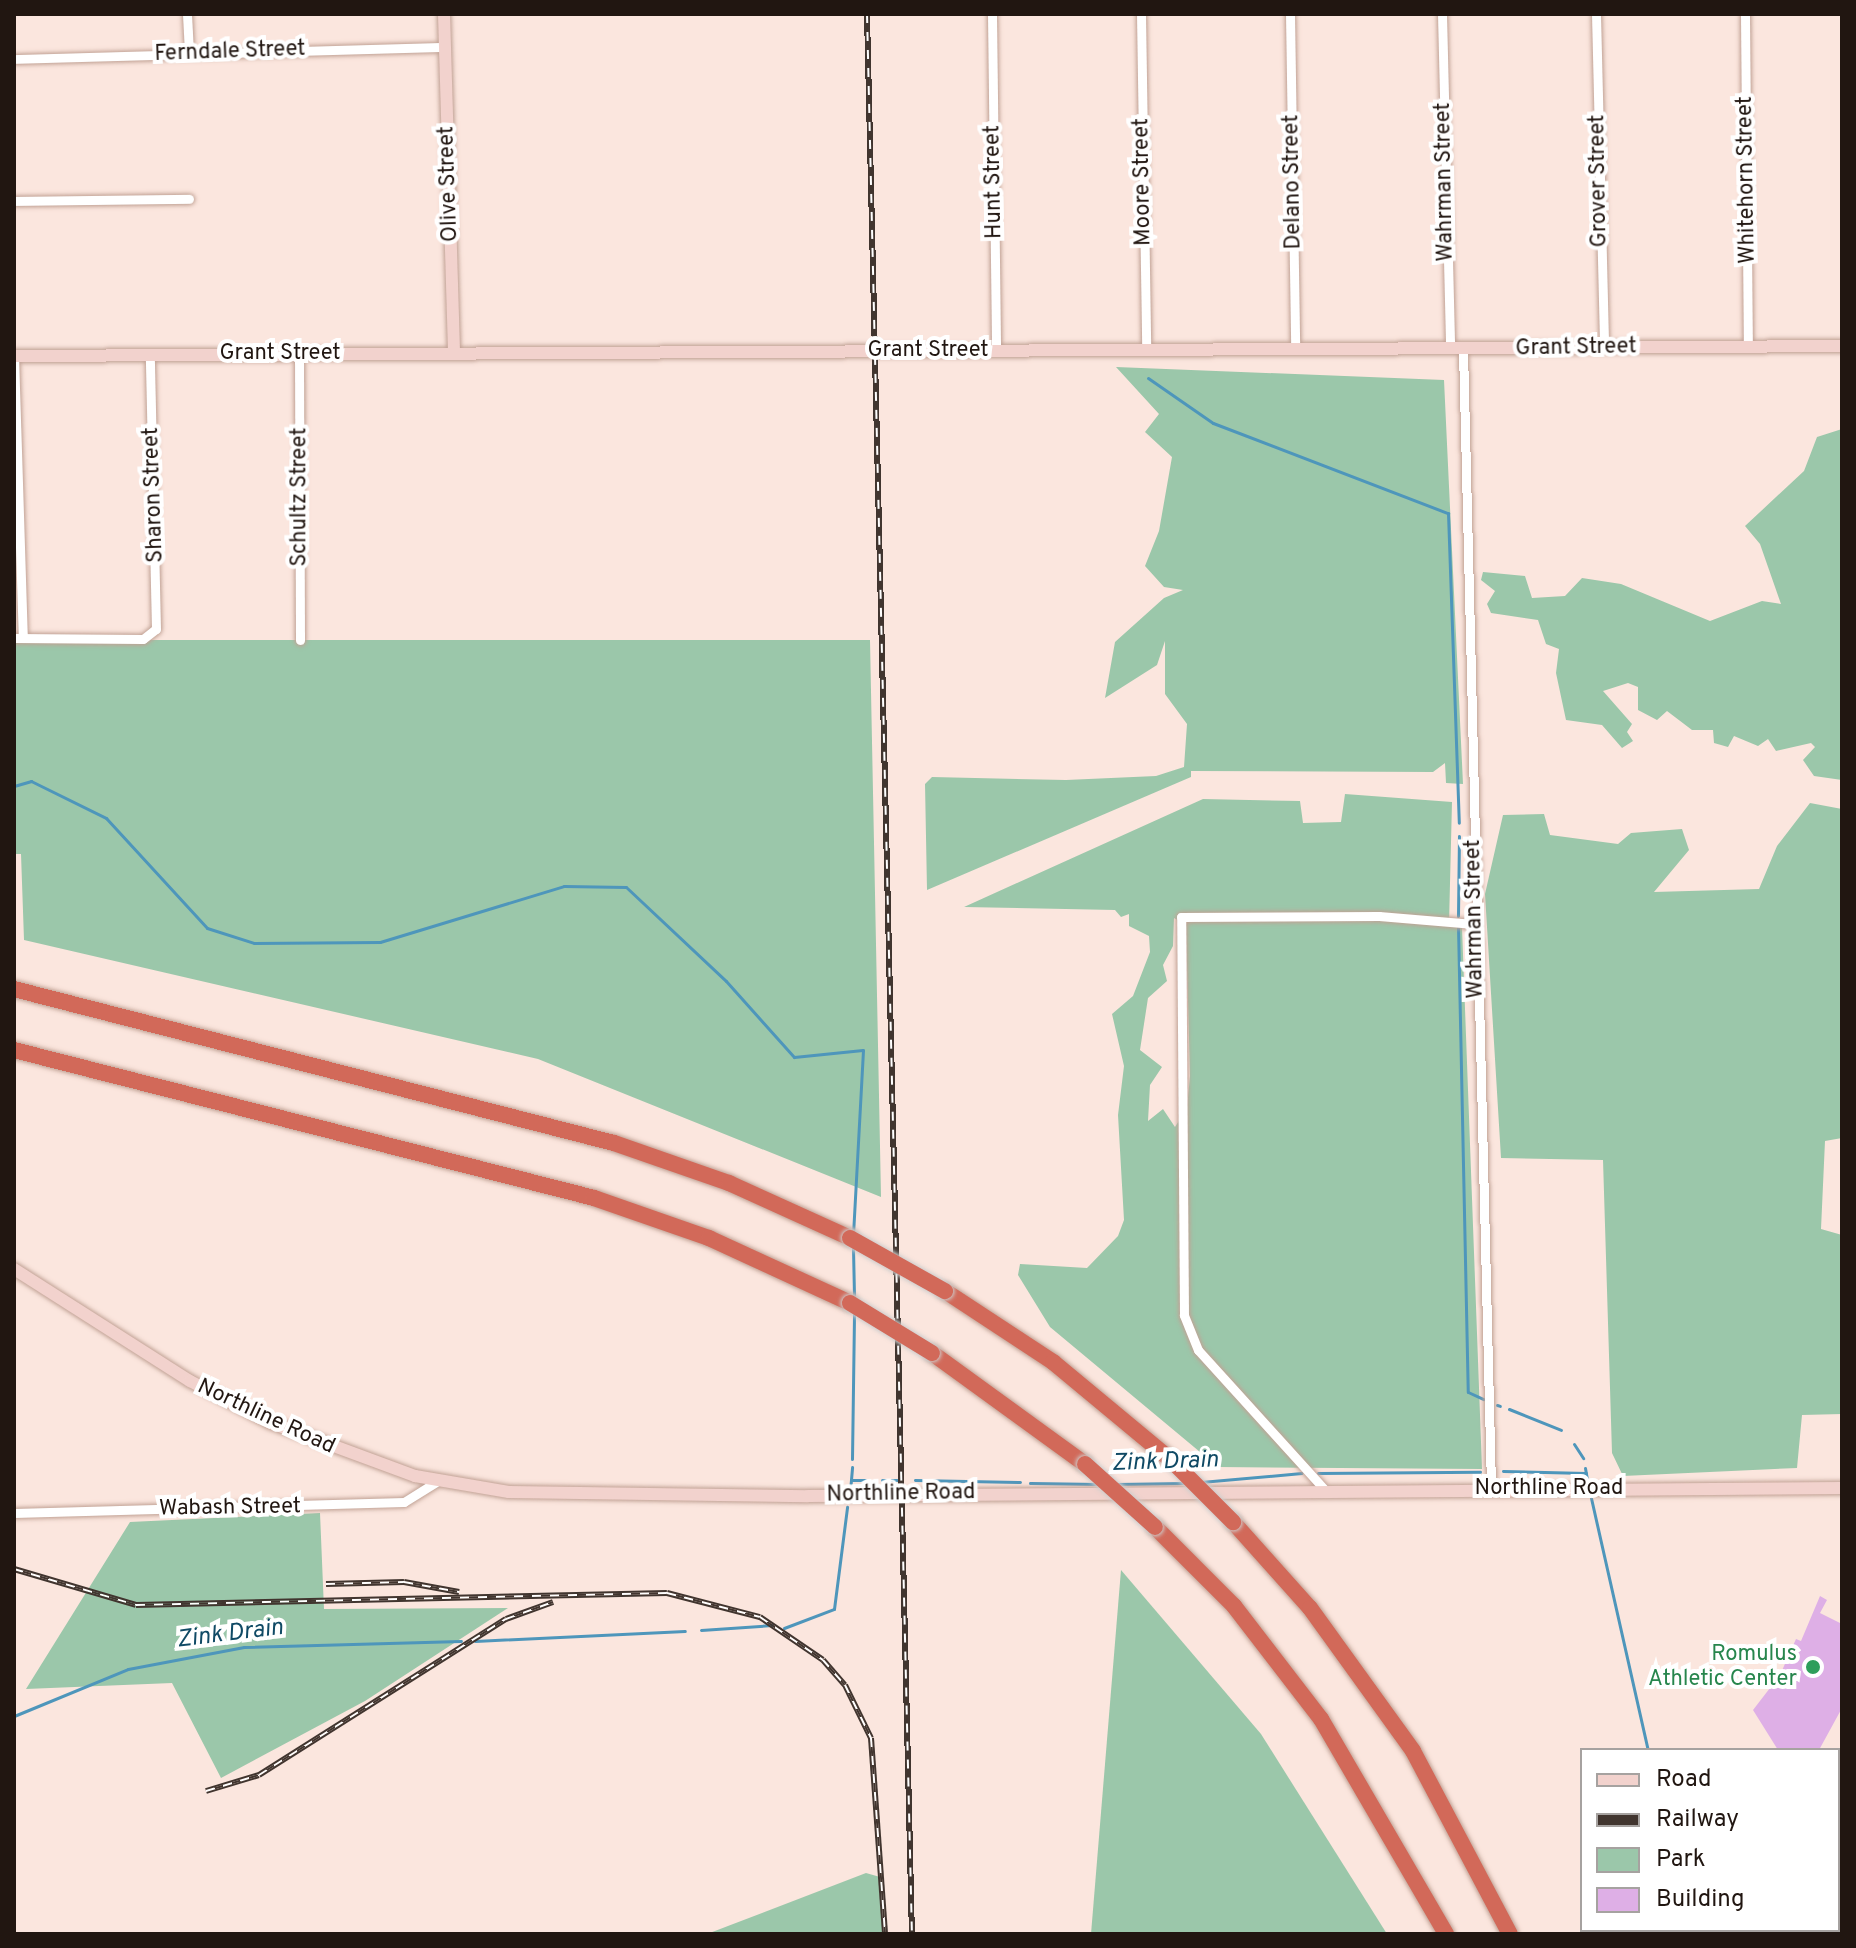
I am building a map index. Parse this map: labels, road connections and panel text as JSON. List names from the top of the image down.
{
  "streets": {
    "street": [
      "Ferndale Street",
      "Whitehorn Street",
      "Grover Street",
      "Hunt Street",
      "Moore Street",
      "Delano Street",
      "Wahrman Street",
      "Olive Street",
      "Grant Street",
      "Sharon Street",
      "Schultz Street",
      "Northline Road",
      "Wabash Street"
    ]
  },
  "crossings": [
    ["Ferndale Street", "Olive Street"],
    ["Whitehorn Street", "Grant Street"],
    ["Grover Street", "Grant Street"],
    ["Hunt Street", "Grant Street"],
    ["Moore Street", "Grant Street"],
    ["Delano Street", "Grant Street"],
    ["Wahrman Street", "Grant Street"],
    ["Wahrman Street", "Northline Road"],
    ["Olive Street", "Grant Street"],
    ["Grant Street", "Sharon Street"],
    ["Grant Street", "Schultz Street"],
    ["Northline Road", "Wabash Street"]
  ],
  "water": ["Zink Drain"],
  "places": ["Romulus Athletic Center"],
  "legend": [
    "Road",
    "Railway",
    "Park",
    "Building"
  ]
}
